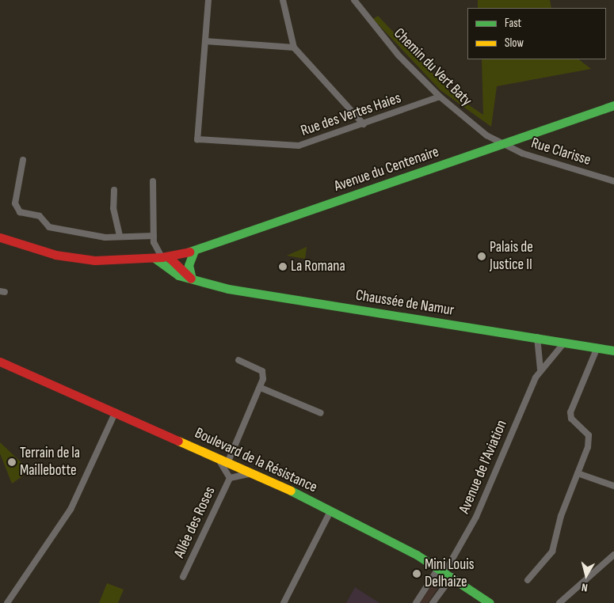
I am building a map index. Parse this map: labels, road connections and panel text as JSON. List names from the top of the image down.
{
  "streets": {
    "street": [
      "Chemin du Vert Baty",
      "Rue des Vertes Haies",
      "Rue Clarisse",
      "Avenue du Centenaire",
      "Chaussée de Namur",
      "Boulevard de la Résistance",
      "Avenue de l'Aviation",
      "Allée des Roses"
    ]
  },
  "crossings": [
    ["Chemin du Vert Baty", "Rue des Vertes Haies"],
    ["Chemin du Vert Baty", "Rue Clarisse"],
    ["Chemin du Vert Baty", "Avenue du Centenaire"],
    ["Rue Clarisse", "Avenue du Centenaire"],
    ["Avenue du Centenaire", "Chaussée de Namur"],
    ["Chaussée de Namur", "Avenue de l'Aviation"],
    ["Boulevard de la Résistance", "Avenue de l'Aviation"],
    ["Boulevard de la Résistance", "Allée des Roses"]
  ],
  "places": [
    "Palais de Justice II",
    "La Romana",
    "Terrain de la Maillebotte",
    "Mini Louis Delhaize"
  ],
  "legend": ["Fast", "Slow"],
  "north": "bottom"
}
